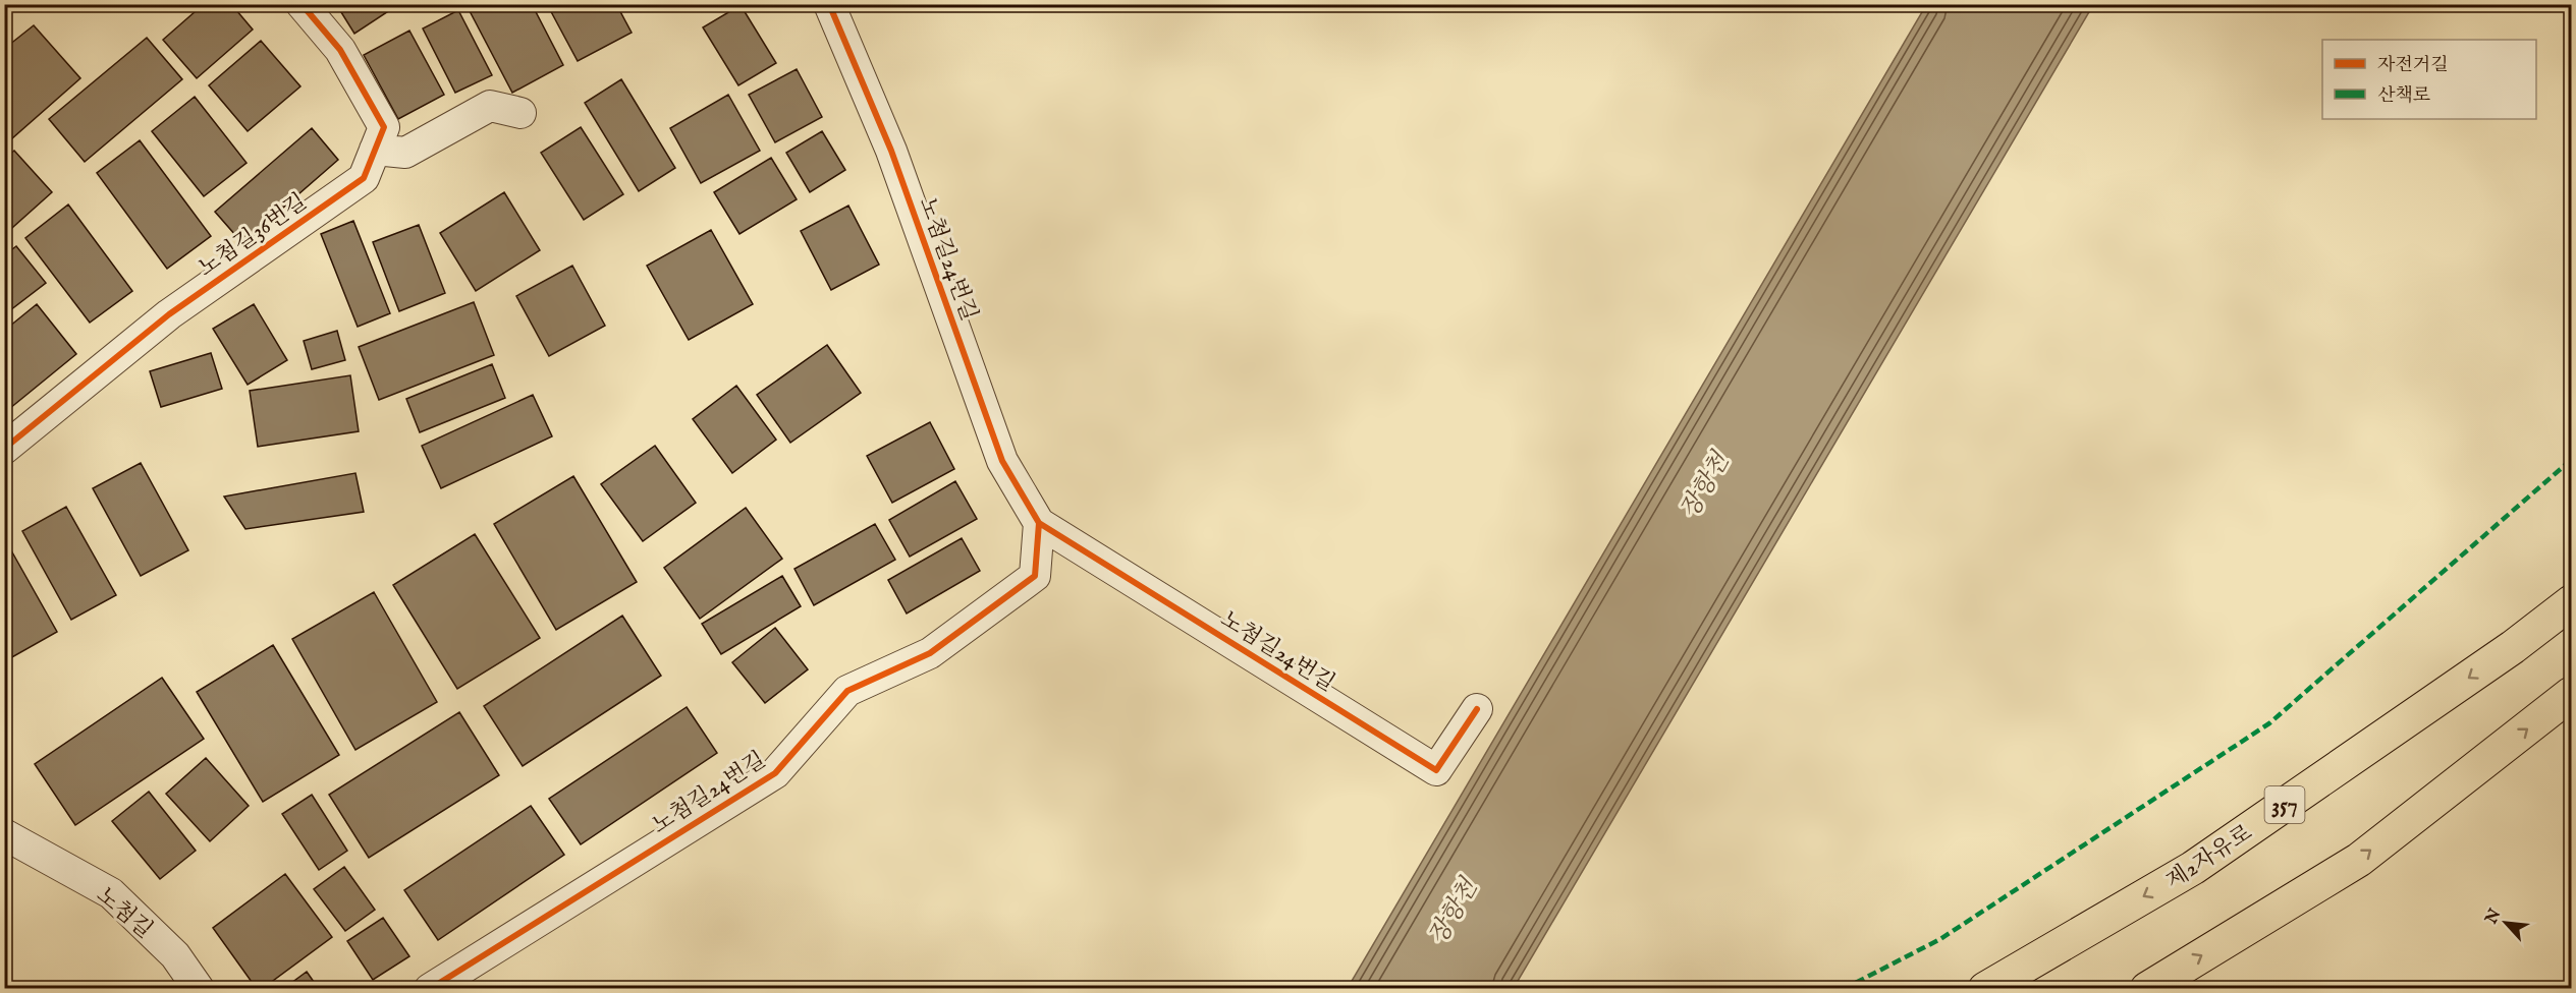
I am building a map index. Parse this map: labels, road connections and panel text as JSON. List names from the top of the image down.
{
  "streets": {
    "highway": ["357", "제2자유로"],
    "street": ["노첨길36번길", "노첨길24번길", "노첨길"]
  },
  "water": ["장항천"],
  "legend": ["자전거길", "산책로"],
  "north": "top left"
}
